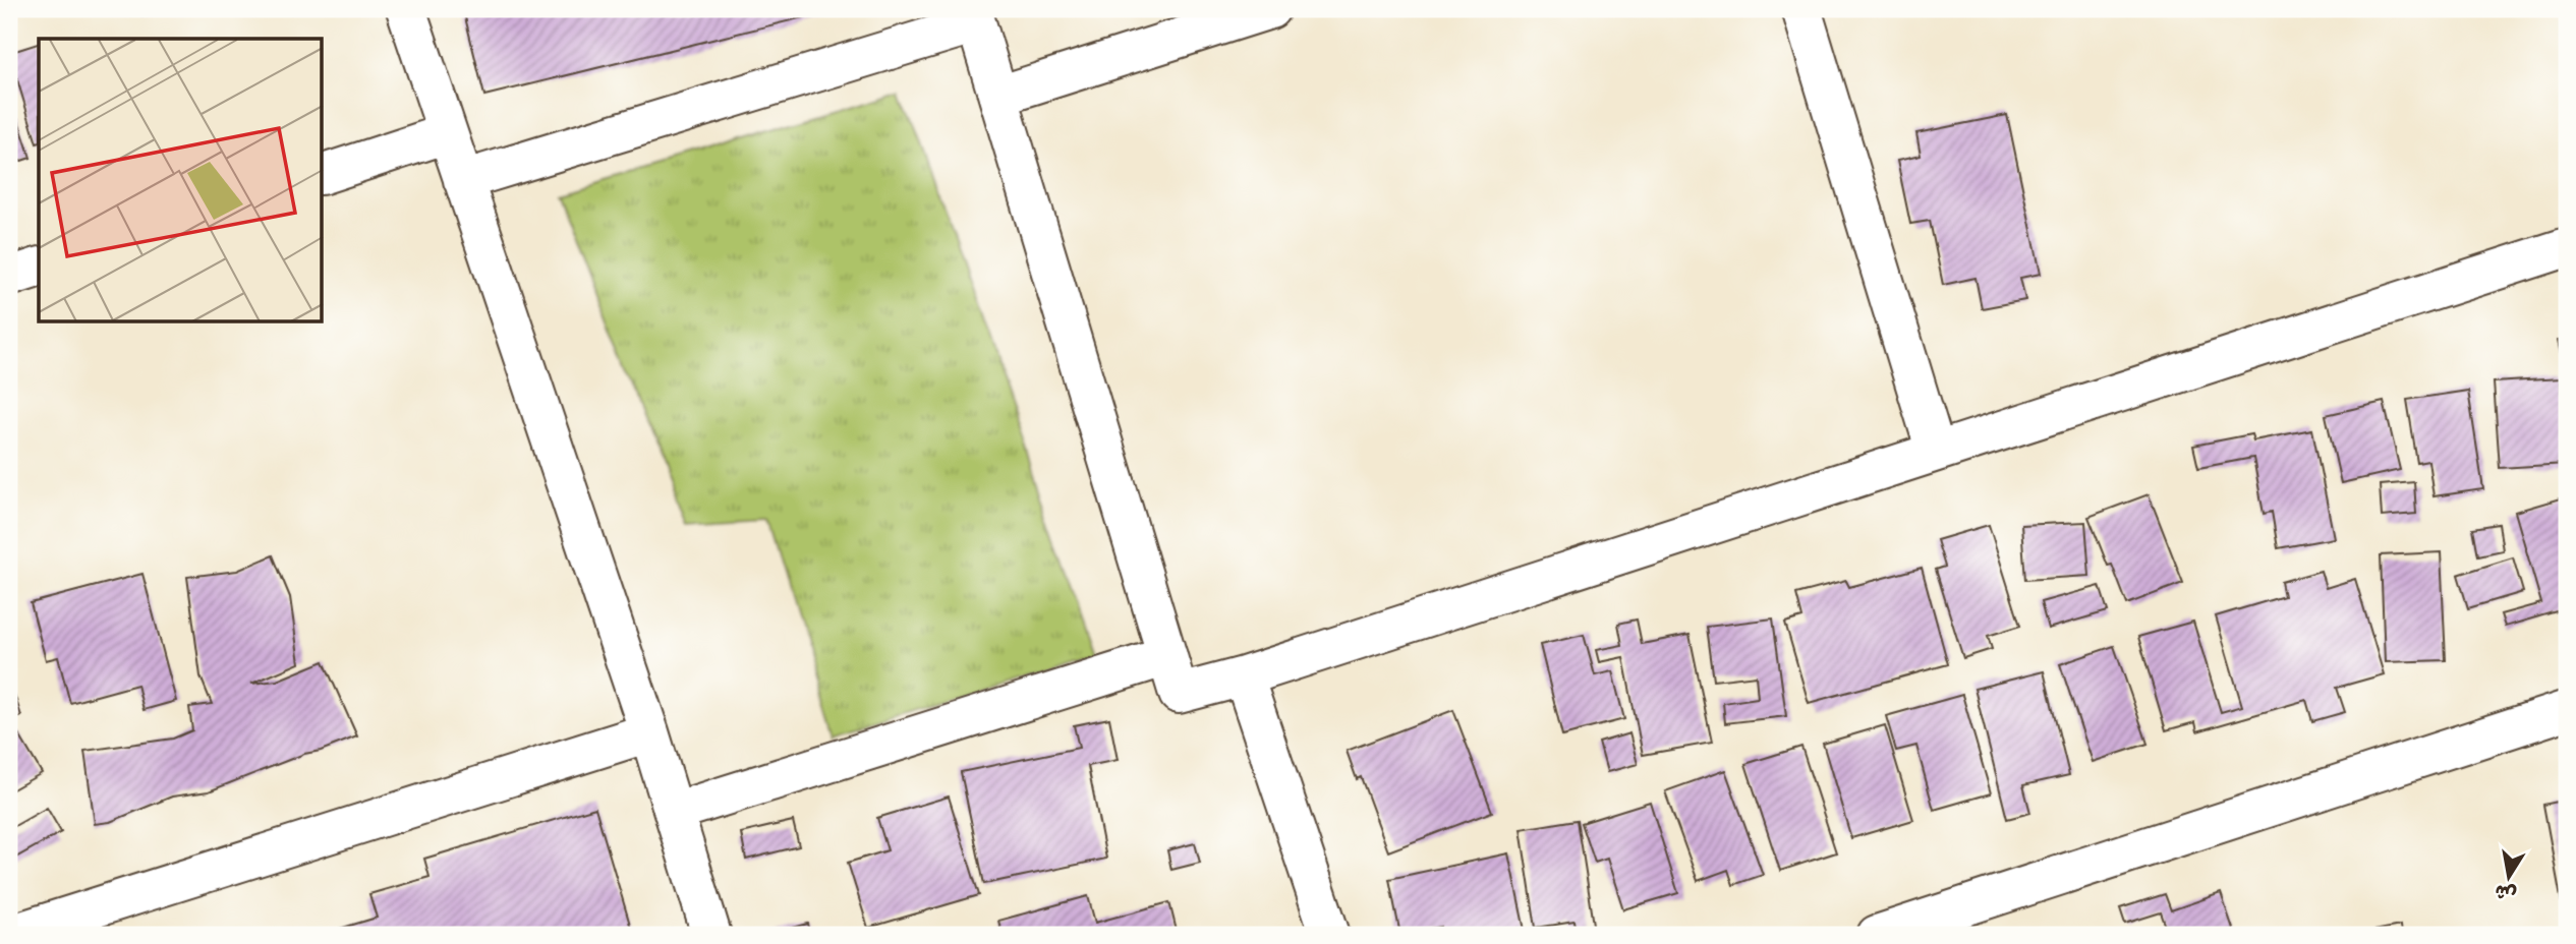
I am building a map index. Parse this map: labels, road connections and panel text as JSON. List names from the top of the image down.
{
  "north": "bottom"
}
